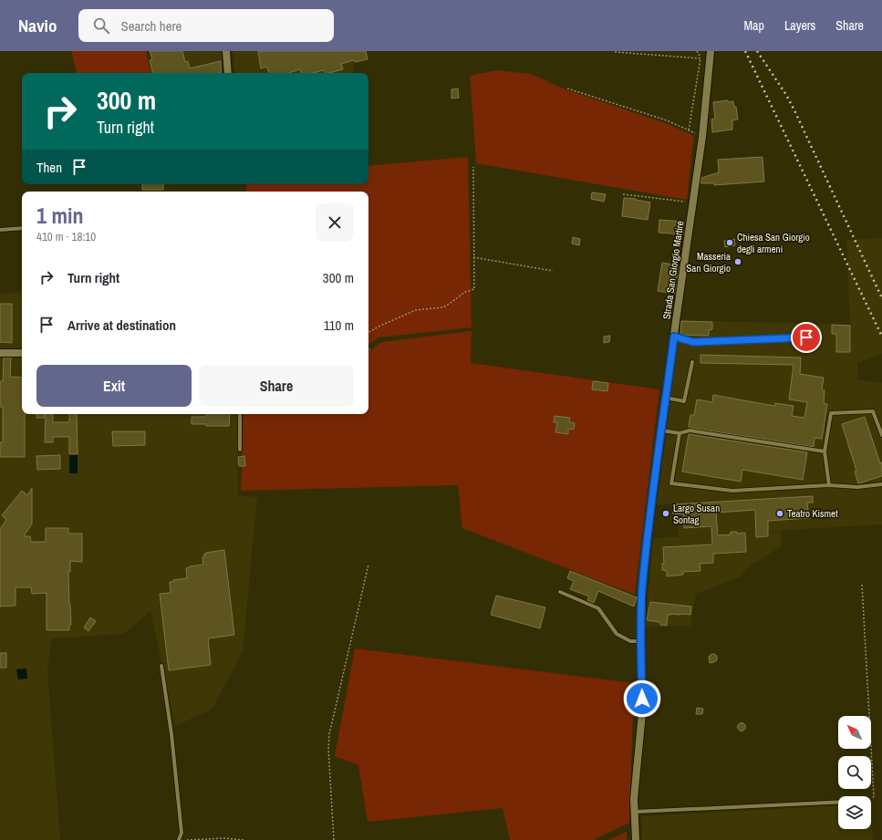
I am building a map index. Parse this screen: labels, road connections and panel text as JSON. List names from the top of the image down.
{
  "streets": {
    "street": ["Strada San Giorgio Martire"]
  },
  "places": [
    "Chiesa San Giorgio degli armeni",
    "Masseria San Giorgio",
    "Largo Susan Sontag",
    "Teatro Kismet"
  ],
  "north": "top left",
  "page": {
    "header": "Navio",
    "search": "Search here",
    "nav": ["Map", "Layers", "Share"],
    "turn": ["300 m", "Turn right"],
    "then": "Then",
    "heading": ["1 min", "410 m · 18:10"],
    "list": [
      {
        "name": "Turn right",
        "value": "300 m"
      },
      {
        "name": "Arrive at destination",
        "value": "110 m"
      }
    ],
    "buttons": ["Exit", "Share"]
  }
}
